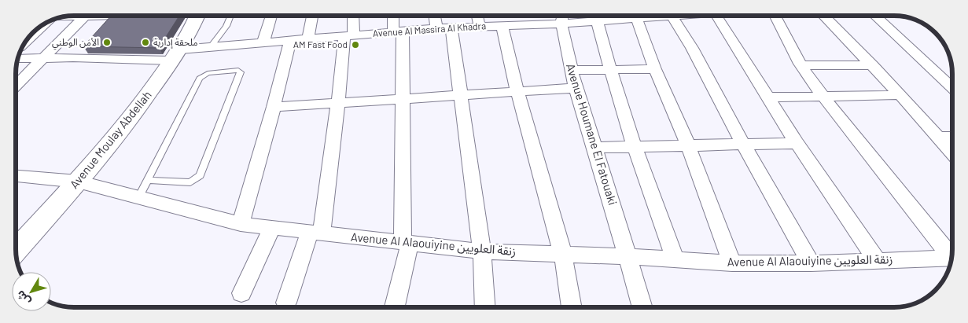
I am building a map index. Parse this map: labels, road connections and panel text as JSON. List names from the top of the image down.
{
  "streets": {
    "street": [
      "Avenue Al Massira Al Khadra",
      "Avenue Houmane El Fatouaki",
      "Avenue Moulay Abdellah",
      "Avenue Al Alaouiyine زنقة العلويين"
    ]
  },
  "crossings": [
    ["Avenue Al Massira Al Khadra", "Avenue Houmane El Fatouaki"],
    ["Avenue Al Massira Al Khadra", "Avenue Moulay Abdellah"],
    ["Avenue Houmane El Fatouaki", "Avenue Al Alaouiyine زنقة العلويين"],
    ["Avenue Moulay Abdellah", "Avenue Al Alaouiyine زنقة العلويين"]
  ],
  "places": ["الأمن الوطني", "ملحقة إدارية", "AM Fast Food"],
  "north": "bottom left"
}
